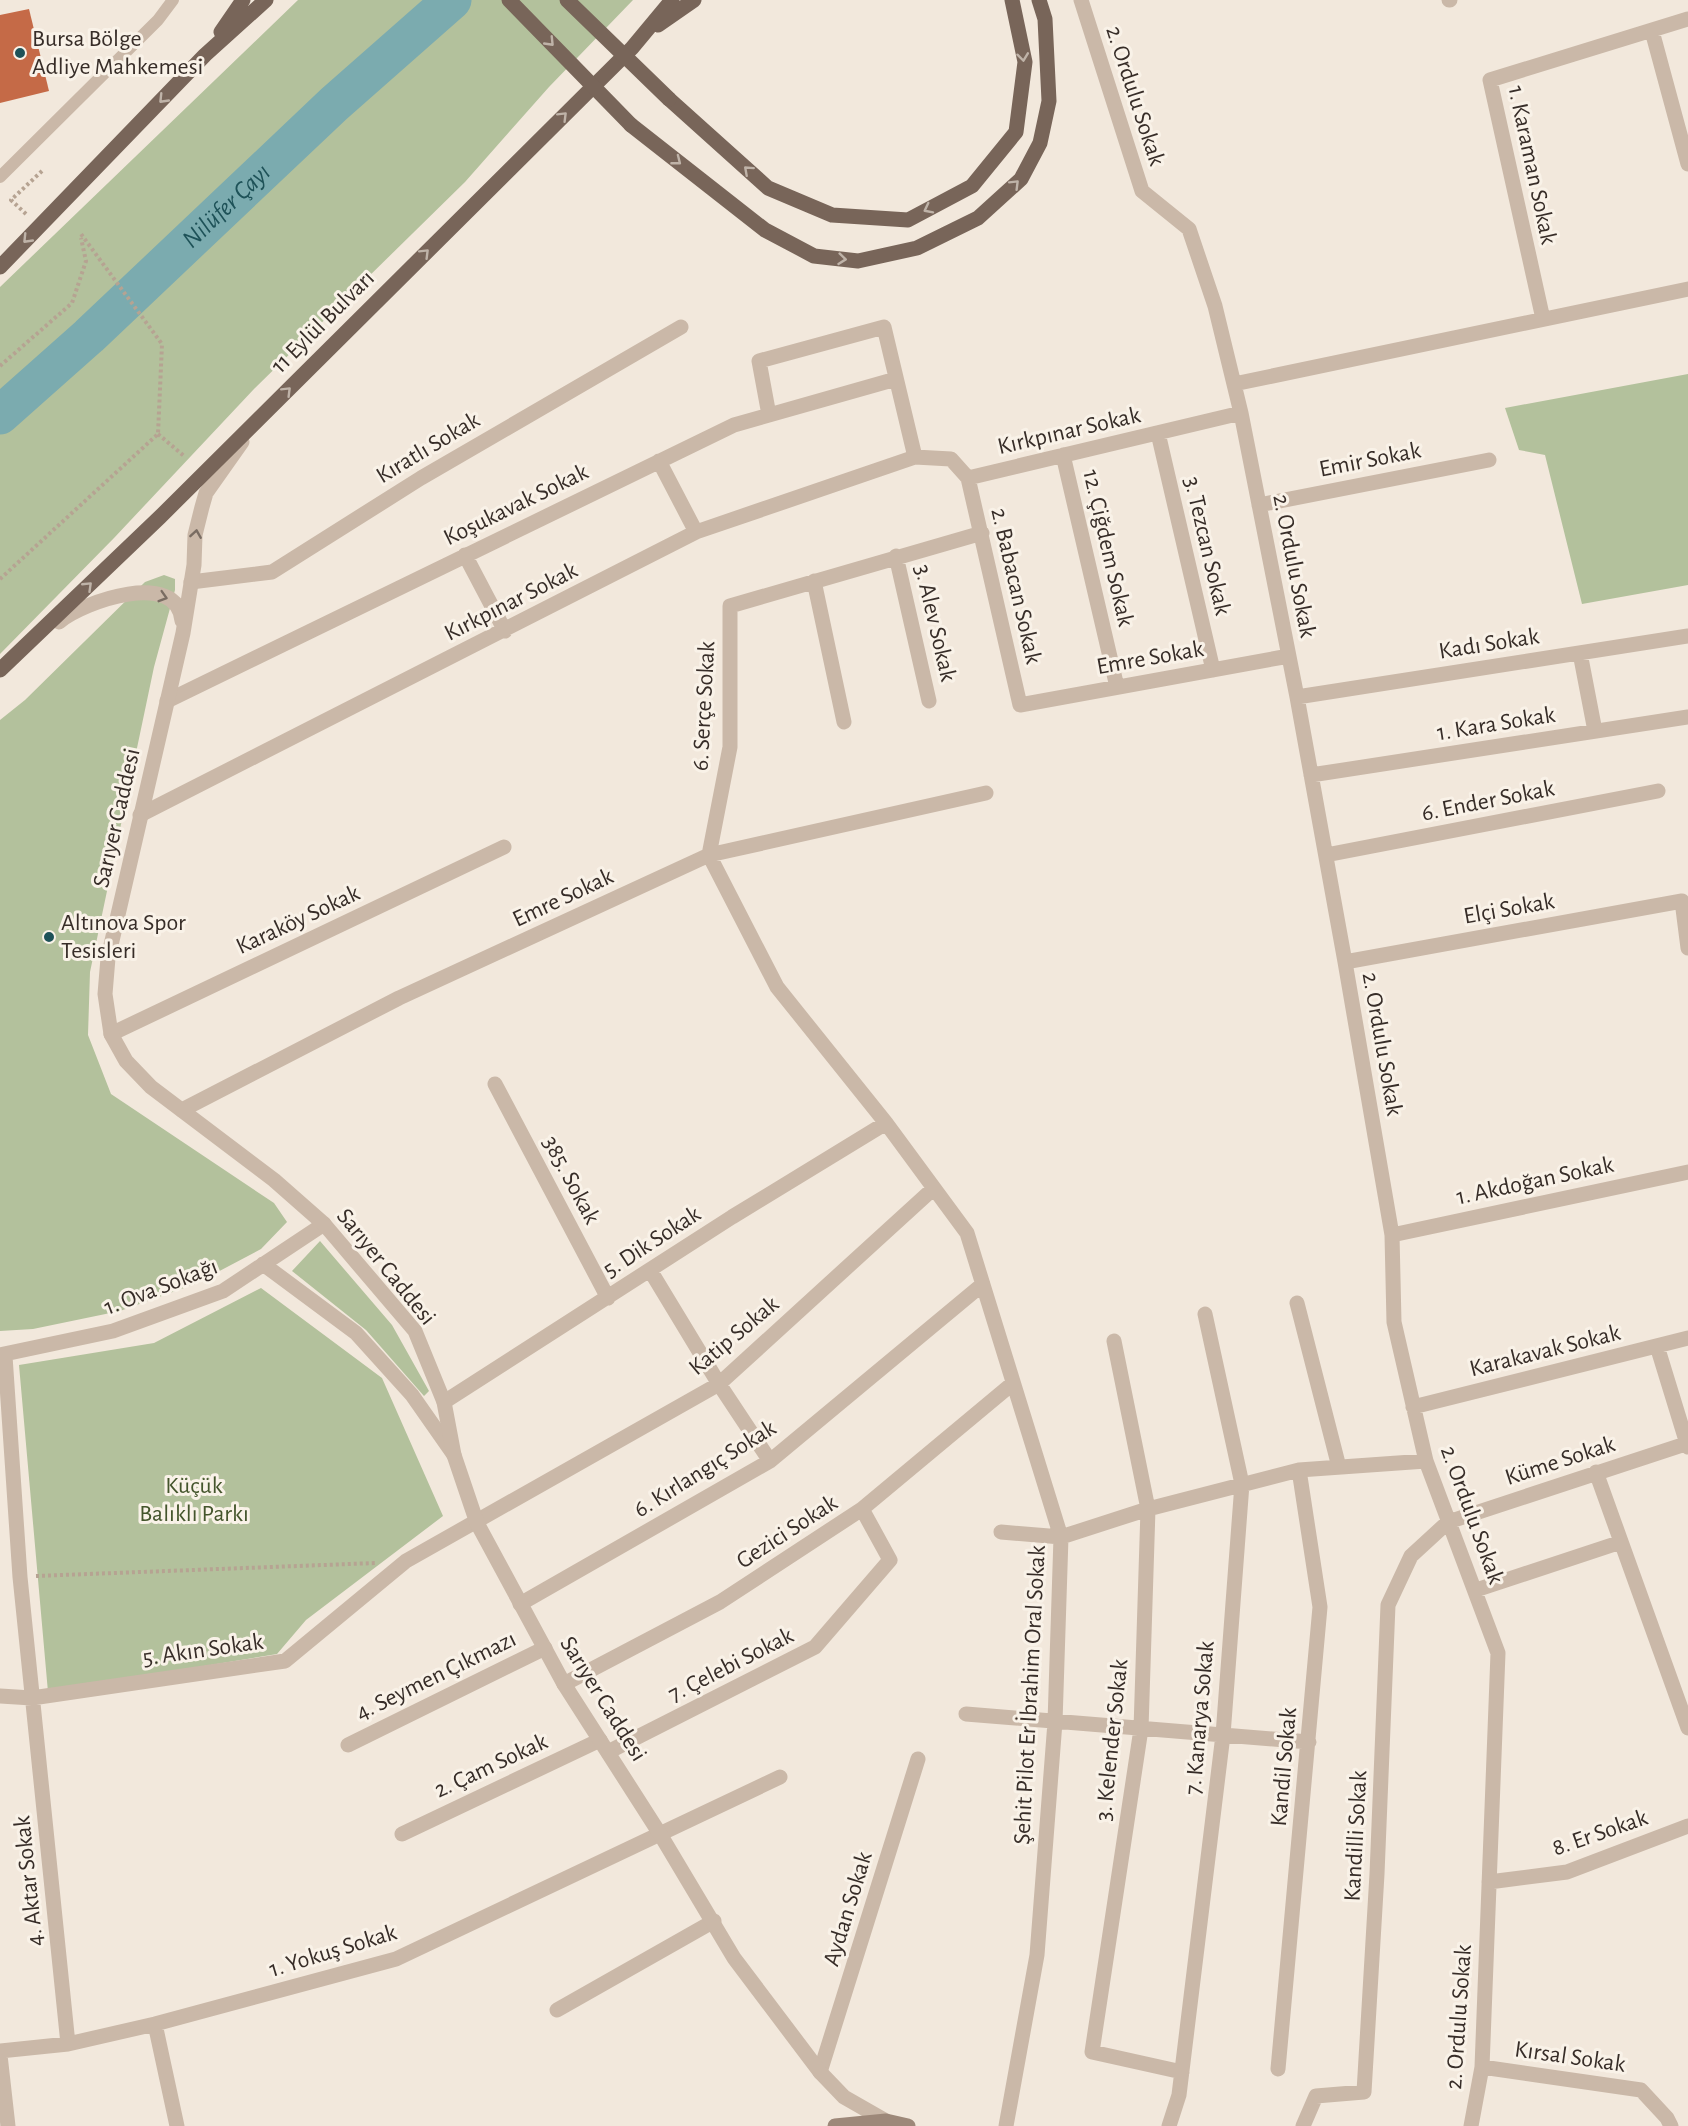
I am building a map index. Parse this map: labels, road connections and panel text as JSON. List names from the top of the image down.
{
  "streets": {
    "main road": ["11 Eylül Bulvarı"],
    "street": [
      "2. Ordulu Sokak",
      "1. Karaman Sokak",
      "Kırkpınar Sokak",
      "Kıratlı Sokak",
      "Emir Sokak",
      "Koşukavak Sokak",
      "3. Tezcan Sokak",
      "12. Çiğdem Sokak",
      "2. Babacan Sokak",
      "3. Alev Sokak",
      "Kadı Sokak",
      "Emre Sokak",
      "6. Serçe Sokak",
      "1. Kara Sokak",
      "6. Ender Sokak",
      "Sarıyer Caddesi",
      "Elçi Sokak",
      "Karaköy Sokak",
      "385. Sokak",
      "1. Akdoğan Sokak",
      "5. Dik Sokak",
      "1. Ova Sokağı",
      "Katip Sokak",
      "Karakavak Sokak",
      "Küme Sokak",
      "6. Kırlangıç Sokak",
      "Gezici Sokak",
      "5. Akın Sokak",
      "7. Çelebi Sokak",
      "4. Seymen Çıkmazı",
      "Şehit Pilot Er İbrahim Oral Sokak",
      "7. Kanarya Sokak",
      "3. Kelender Sokak",
      "2. Çam Sokak",
      "Kandil Sokak",
      "8. Er Sokak",
      "Kandilli Sokak",
      "4. Aktar Sokak",
      "Aydan Sokak",
      "1. Yokuş Sokak",
      "Kırsal Sokak"
    ]
  },
  "crossings": [
    ["2. Ordulu Sokak", "Kırkpınar Sokak"],
    ["2. Ordulu Sokak", "Emir Sokak"],
    ["2. Ordulu Sokak", "Kadı Sokak"],
    ["2. Ordulu Sokak", "Emre Sokak"],
    ["2. Ordulu Sokak", "1. Kara Sokak"],
    ["2. Ordulu Sokak", "6. Ender Sokak"],
    ["2. Ordulu Sokak", "Elçi Sokak"],
    ["2. Ordulu Sokak", "1. Akdoğan Sokak"],
    ["2. Ordulu Sokak", "Karakavak Sokak"],
    ["2. Ordulu Sokak", "Küme Sokak"],
    ["2. Ordulu Sokak", "8. Er Sokak"],
    ["2. Ordulu Sokak", "Kandilli Sokak"],
    ["2. Ordulu Sokak", "Kırsal Sokak"],
    ["11 Eylül Bulvarı", "Sarıyer Caddesi"],
    ["Kırkpınar Sokak", "3. Tezcan Sokak"],
    ["Kırkpınar Sokak", "12. Çiğdem Sokak"],
    ["Kırkpınar Sokak", "2. Babacan Sokak"],
    ["Kırkpınar Sokak", "Sarıyer Caddesi"],
    ["Kıratlı Sokak", "Sarıyer Caddesi"],
    ["Koşukavak Sokak", "Sarıyer Caddesi"],
    ["3. Tezcan Sokak", "Emre Sokak"],
    ["12. Çiğdem Sokak", "Emre Sokak"],
    ["2. Babacan Sokak", "Emre Sokak"],
    ["2. Babacan Sokak", "6. Serçe Sokak"],
    ["3. Alev Sokak", "6. Serçe Sokak"],
    ["Emre Sokak", "6. Serçe Sokak"],
    ["Emre Sokak", "Sarıyer Caddesi"],
    ["Sarıyer Caddesi", "Karaköy Sokak"],
    ["Sarıyer Caddesi", "5. Dik Sokak"],
    ["Sarıyer Caddesi", "1. Ova Sokağı"],
    ["Sarıyer Caddesi", "Katip Sokak"],
    ["Sarıyer Caddesi", "6. Kırlangıç Sokak"],
    ["Sarıyer Caddesi", "Gezici Sokak"],
    ["Sarıyer Caddesi", "5. Akın Sokak"],
    ["Sarıyer Caddesi", "7. Çelebi Sokak"],
    ["Sarıyer Caddesi", "4. Seymen Çıkmazı"],
    ["Sarıyer Caddesi", "2. Çam Sokak"],
    ["Sarıyer Caddesi", "Aydan Sokak"],
    ["Sarıyer Caddesi", "1. Yokuş Sokak"],
    ["385. Sokak", "5. Dik Sokak"],
    ["5. Dik Sokak", "Şehit Pilot Er İbrahim Oral Sokak"],
    ["1. Ova Sokağı", "4. Aktar Sokak"],
    ["Katip Sokak", "5. Akın Sokak"],
    ["Katip Sokak", "Şehit Pilot Er İbrahim Oral Sokak"],
    ["Küme Sokak", "Kandilli Sokak"],
    ["6. Kırlangıç Sokak", "Şehit Pilot Er İbrahim Oral Sokak"],
    ["Gezici Sokak", "7. Çelebi Sokak"],
    ["Gezici Sokak", "Şehit Pilot Er İbrahim Oral Sokak"],
    ["5. Akın Sokak", "4. Aktar Sokak"],
    ["7. Çelebi Sokak", "2. Çam Sokak"],
    ["7. Kanarya Sokak", "3. Kelender Sokak"],
    ["4. Aktar Sokak", "1. Yokuş Sokak"]
  ],
  "one_way": ["11 Eylül Bulvarı"],
  "water": ["Nilüfer Çayı"],
  "parks": ["Küçük Balıklı Parkı"],
  "places": ["Bursa Bölge Adliye Mahkemesi", "Altınova Spor Tesisleri"]
}
